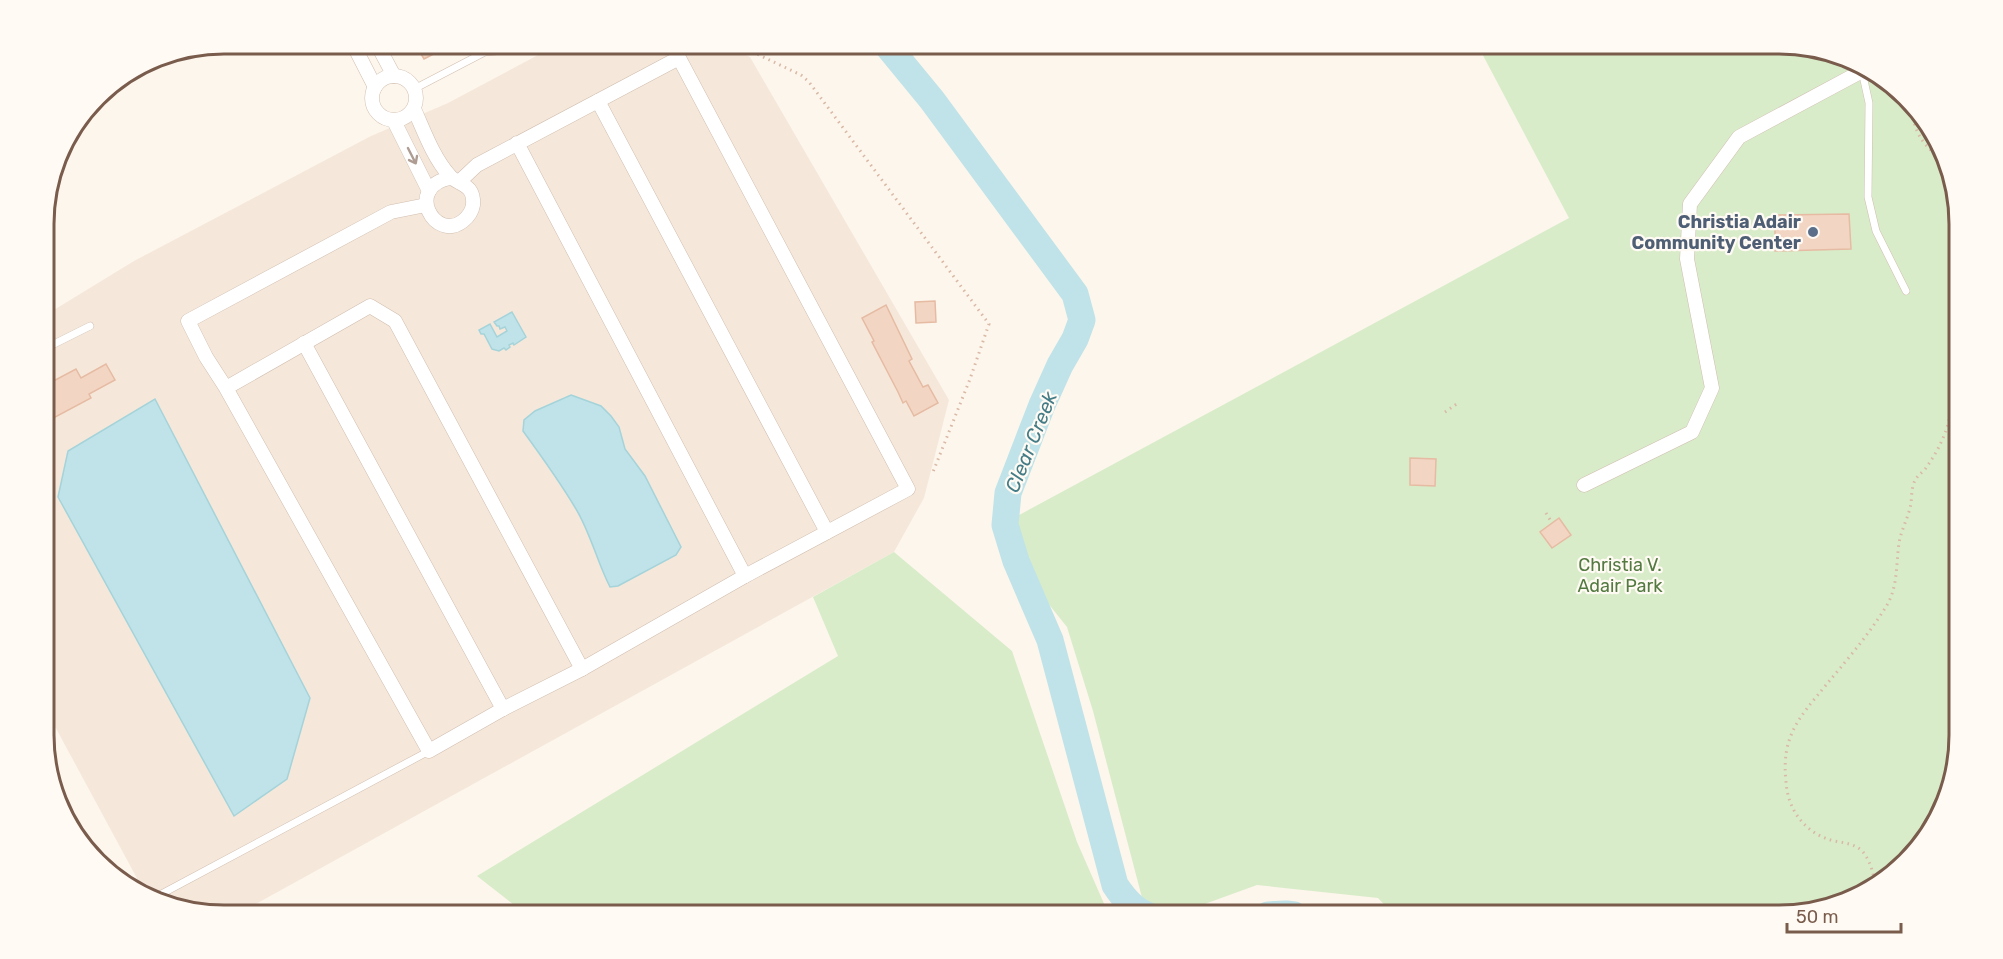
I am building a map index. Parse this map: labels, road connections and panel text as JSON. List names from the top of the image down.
{
  "water": ["Clear Creek"],
  "parks": ["Christia V. Adair Park"],
  "places": ["Christia Adair Community Center"],
  "scale_bar": "50 m"
}
